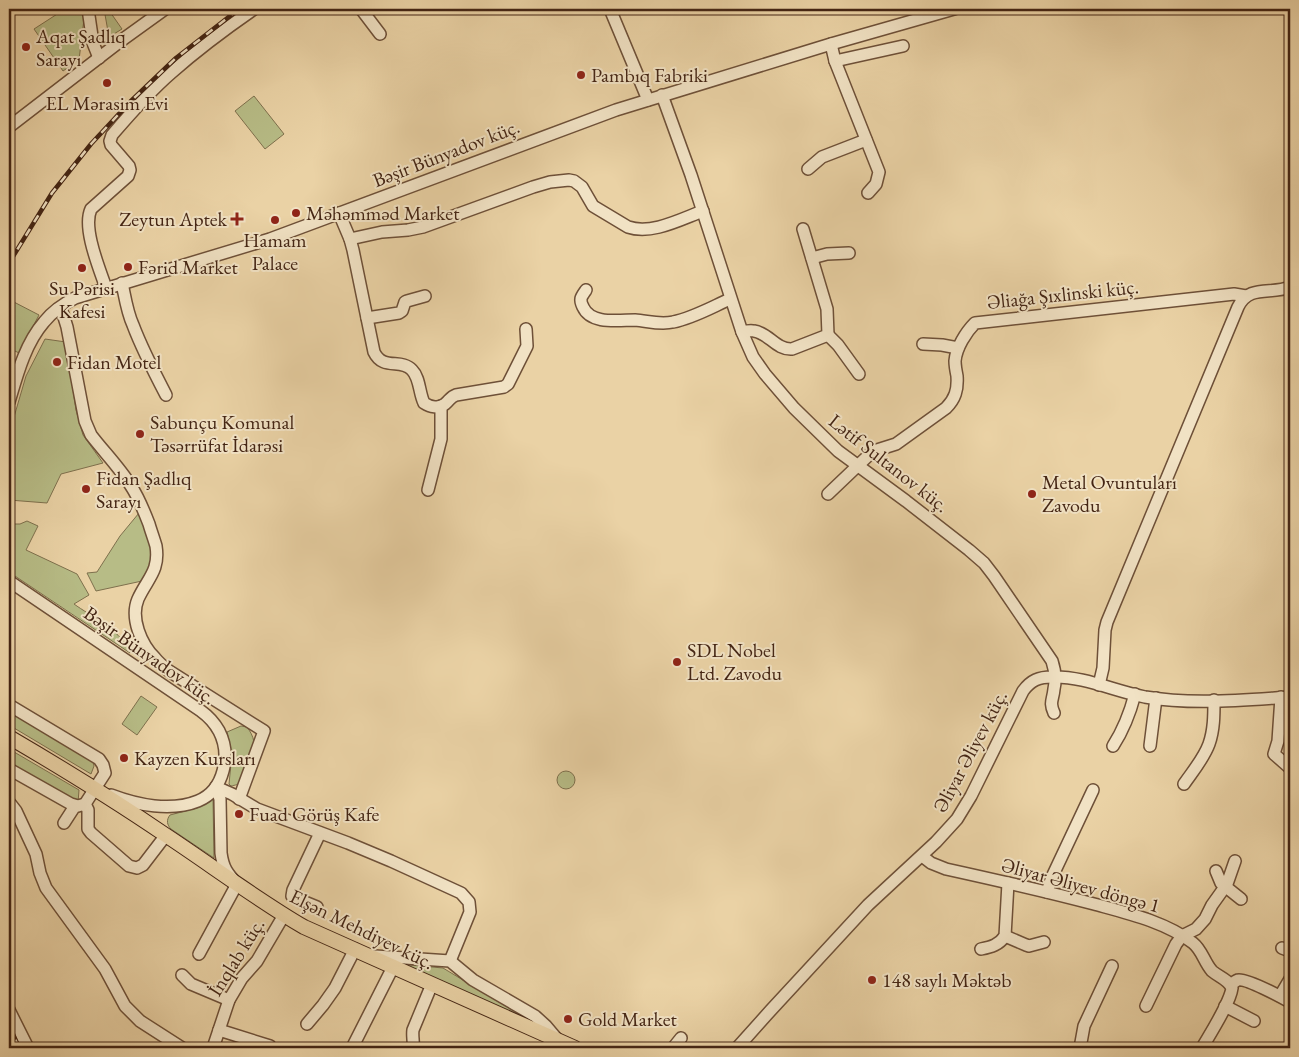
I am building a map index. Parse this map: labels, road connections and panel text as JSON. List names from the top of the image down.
{
  "streets": {
    "main road": ["Elşən Mehdiyev küç."],
    "street": [
      "Bəşir Bünyadov küç.",
      "Əliağa Şıxlinski küç.",
      "Lətif Sultanov küç.",
      "Əliyar Əliyev küç.",
      "Əliyar Əliyev döngə 1",
      "İnqlab küç."
    ]
  },
  "crossings": [
    ["Bəşir Bünyadov küç.", "Lətif Sultanov küç."],
    ["Əliağa Şıxlinski küç.", "Lətif Sultanov küç."],
    ["Lətif Sultanov küç.", "Əliyar Əliyev küç."],
    ["Əliyar Əliyev küç.", "Əliyar Əliyev döngə 1"],
    ["Elşən Mehdiyev küç.", "İnqlab küç."]
  ],
  "places": {
    "other": [
      "Aqat Şadlıq Sarayı",
      "Pambıq Fabriki",
      "EL Mərasim Evi",
      "Məhəmməd Market",
      "Hamam Palace",
      "Fərid Market",
      "Su Pərisi Kafesi",
      "Fidan Motel",
      "Sabunçu Komunal Təsərrüfat İdarəsi",
      "Fidan Şadlıq Sarayı",
      "Metal Ovuntuları Zavodu",
      "SDL Nobel Ltd. Zavodu",
      "Kayzen Kursları",
      "Fuad Görüş Kafe",
      "148 saylı Məktəb",
      "Gold Market"
    ],
    "health": ["Zeytun Aptek"]
  }
}
